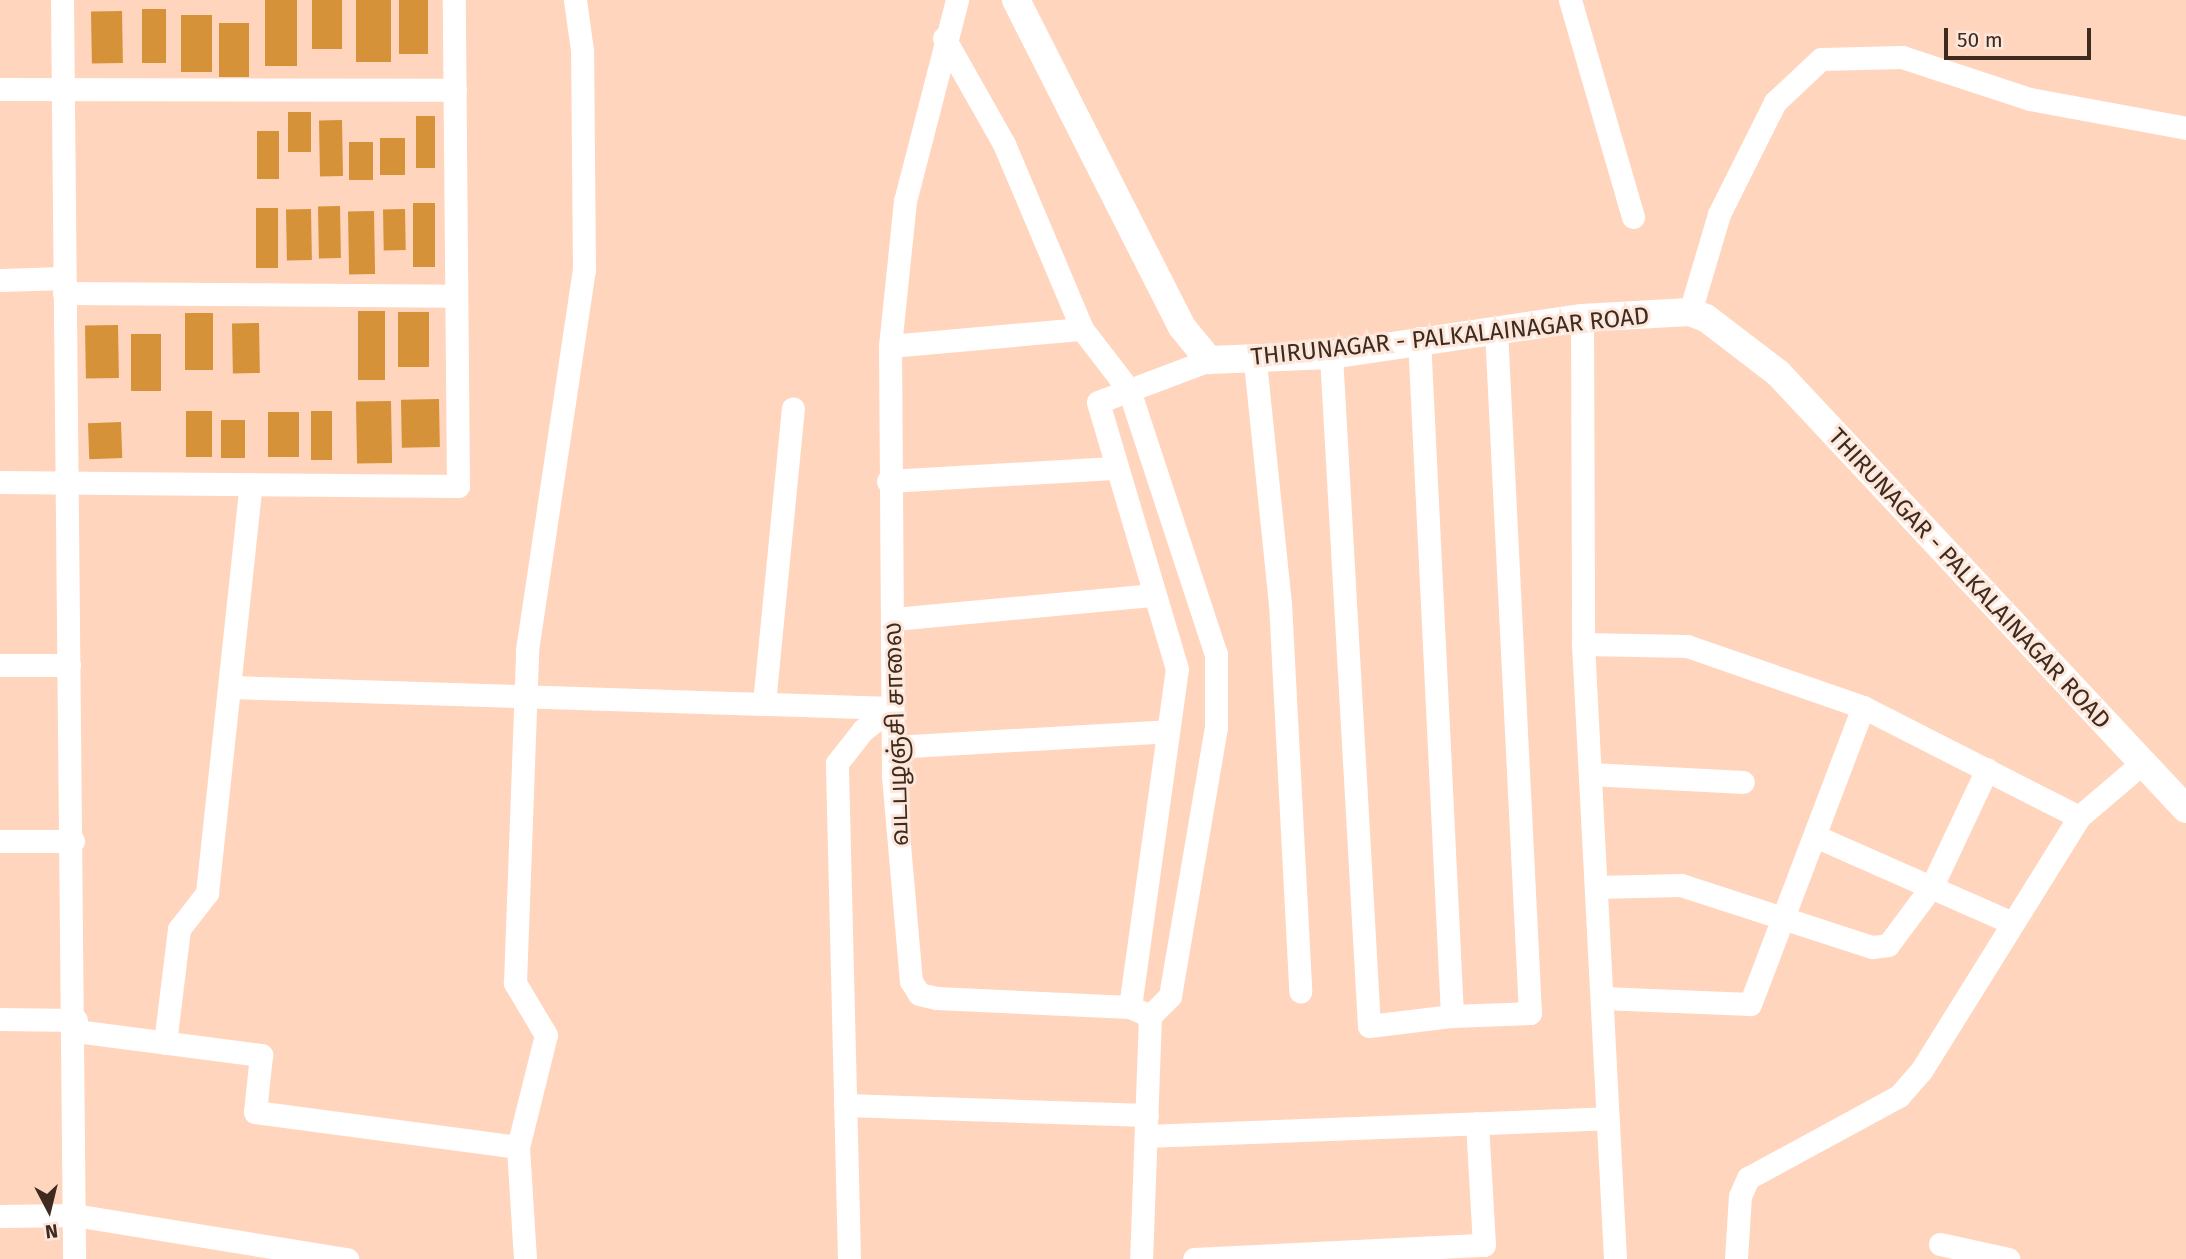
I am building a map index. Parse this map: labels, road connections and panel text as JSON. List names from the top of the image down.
{
  "streets": {
    "main road": ["THIRUNAGAR - PALKALAINAGAR ROAD"],
    "street": ["வடபழஞ்சி சாலை"]
  },
  "scale_bar": "50 m",
  "north": "bottom"
}
